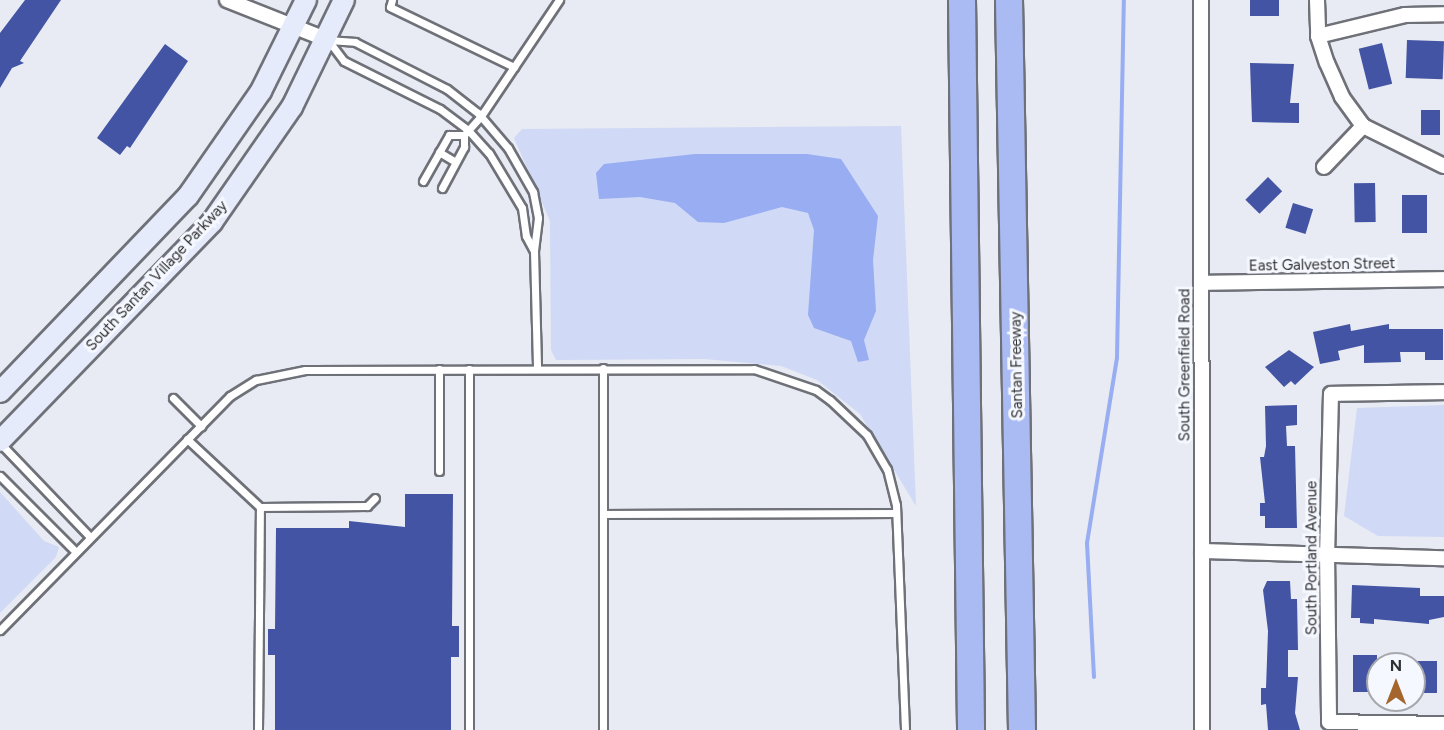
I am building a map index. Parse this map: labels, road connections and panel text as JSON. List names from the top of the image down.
{
  "streets": {
    "highway": ["Santan Freeway"],
    "main road": ["South Santan Village Parkway"],
    "street": ["East Galveston Street", "South Greenfield Road", "South Portland Avenue"]
  },
  "crossings": [
    ["East Galveston Street", "South Greenfield Road"]
  ],
  "north": "top"
}
